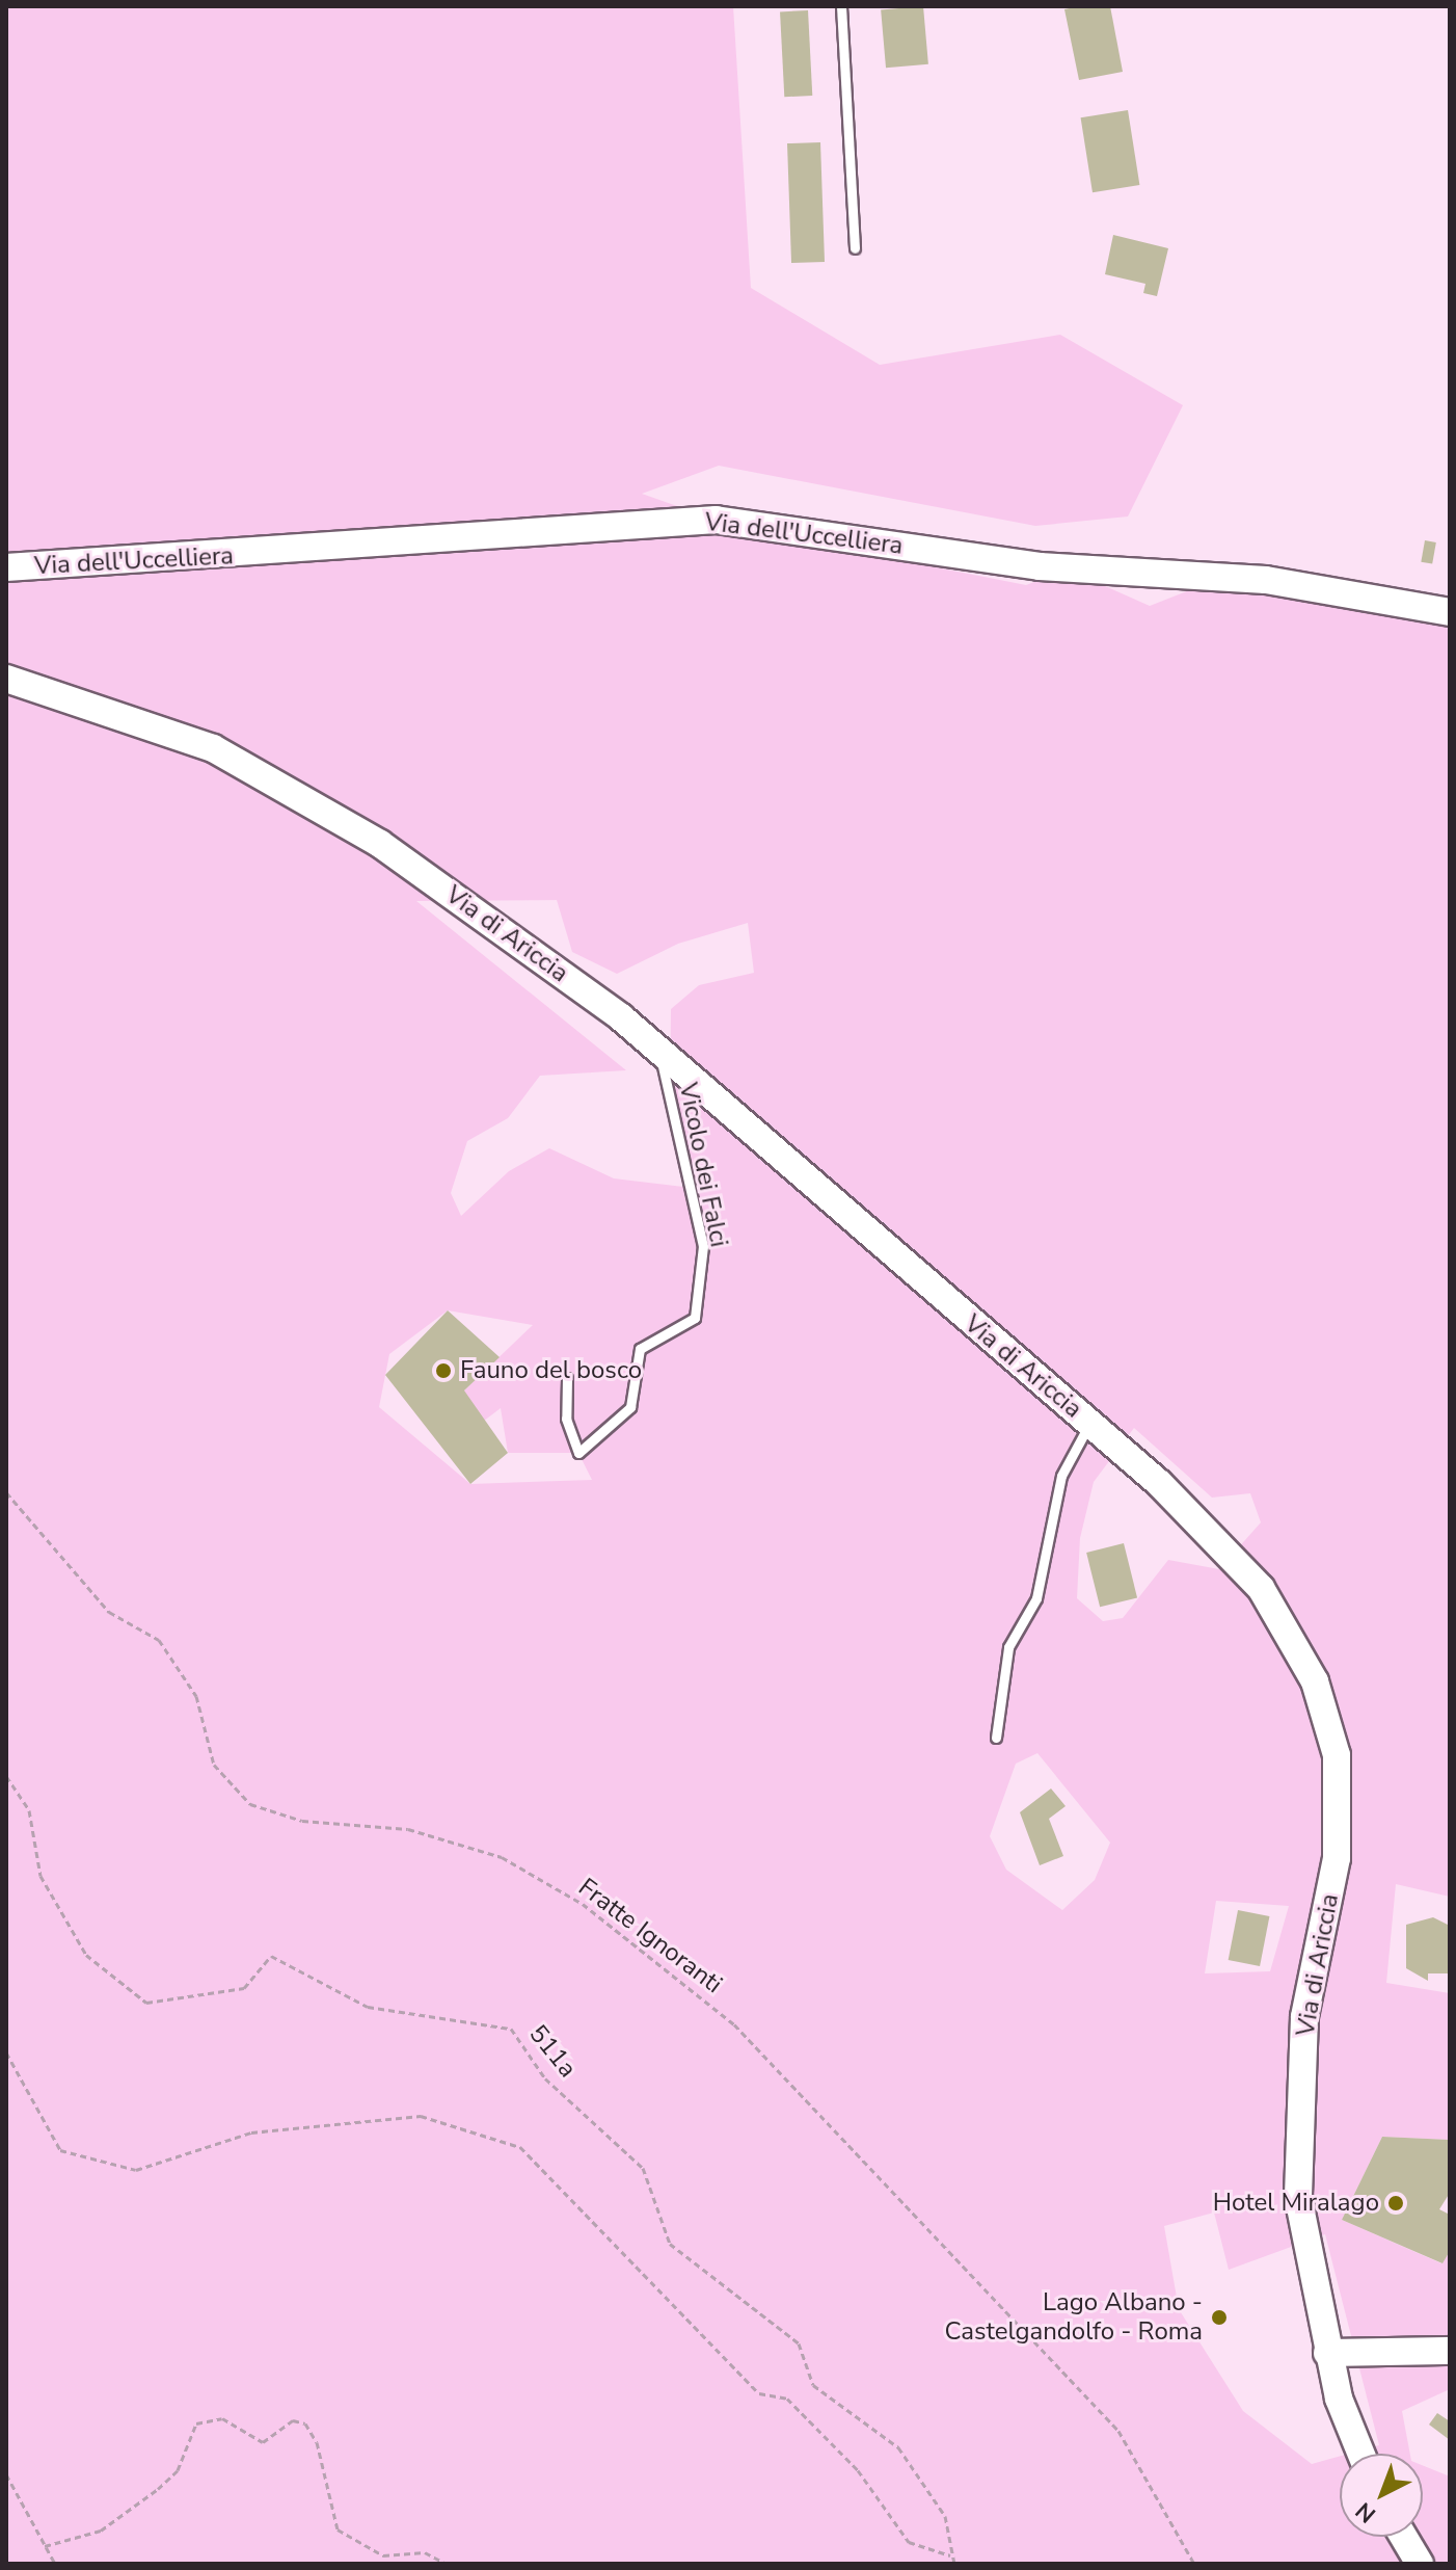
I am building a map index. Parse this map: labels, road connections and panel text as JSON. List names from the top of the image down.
{
  "streets": {
    "street": ["Via dell'Uccelliera", "Via di Ariccia"],
    "lane": ["Vicolo dei Falci"],
    "path": ["Fratte Ignoranti", "511a"]
  },
  "crossings": [
    ["Via di Ariccia", "Vicolo dei Falci"]
  ],
  "places": ["Fauno del bosco", "Hotel Miralago", "Lago Albano - Castelgandolfo - Roma"],
  "north": "bottom left"
}
